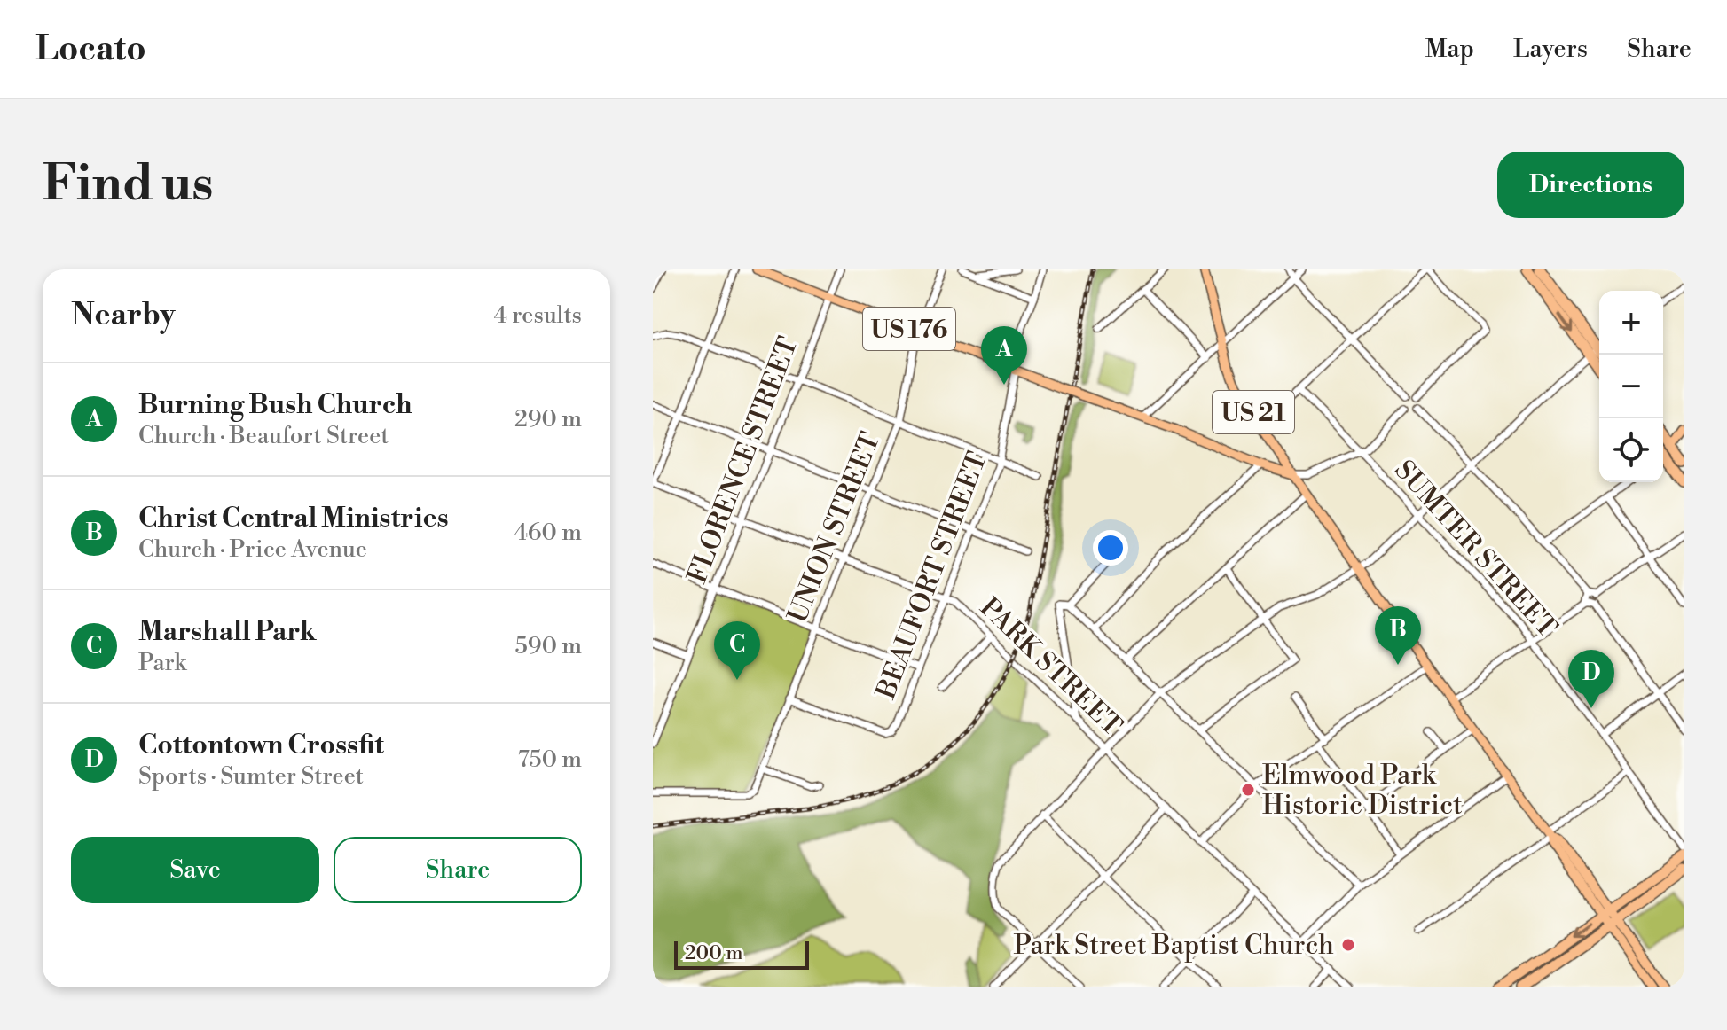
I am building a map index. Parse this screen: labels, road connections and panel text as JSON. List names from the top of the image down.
{
  "streets": {
    "main road": ["US 176", "US 21"],
    "street": [
      "FLORENCE STREET",
      "UNION STREET",
      "SUMTER STREET",
      "BEAUFORT STREET",
      "PARK STREET"
    ]
  },
  "crossings": [
    ["US 176", "US 21"],
    ["US 176", "FLORENCE STREET"],
    ["US 176", "UNION STREET"],
    ["US 176", "BEAUFORT STREET"],
    ["FLORENCE STREET", "PARK STREET"],
    ["UNION STREET", "BEAUFORT STREET"],
    ["UNION STREET", "PARK STREET"],
    ["BEAUFORT STREET", "PARK STREET"]
  ],
  "places": ["Elmwood Park Historic District", "Park Street Baptist Church"],
  "scale_bar": "200 m",
  "page": {
    "header": "Locato",
    "nav": ["Map", "Layers", "Share"],
    "buttons": [
      "Directions",
      ["Save", "Share"]
    ],
    "title": "Find us",
    "heading": ["Nearby", "4 results"],
    "map_buttons": ["+", "−"],
    "pins": [
      "A",
      "B",
      "C",
      "D"
    ],
    "list": [
      {
        "mark": "A",
        "name": "Burning Bush Church",
        "note": "Church · Beaufort Street",
        "value": "290 m"
      },
      {
        "mark": "B",
        "name": "Christ Central Ministries",
        "note": "Church · Price Avenue",
        "value": "460 m"
      },
      {
        "mark": "C",
        "name": "Marshall Park",
        "note": "Park",
        "value": "590 m"
      },
      {
        "mark": "D",
        "name": "Cottontown Crossfit",
        "note": "Sports · Sumter Street",
        "value": "750 m"
      }
    ],
    "scale": "200 m"
  }
}
